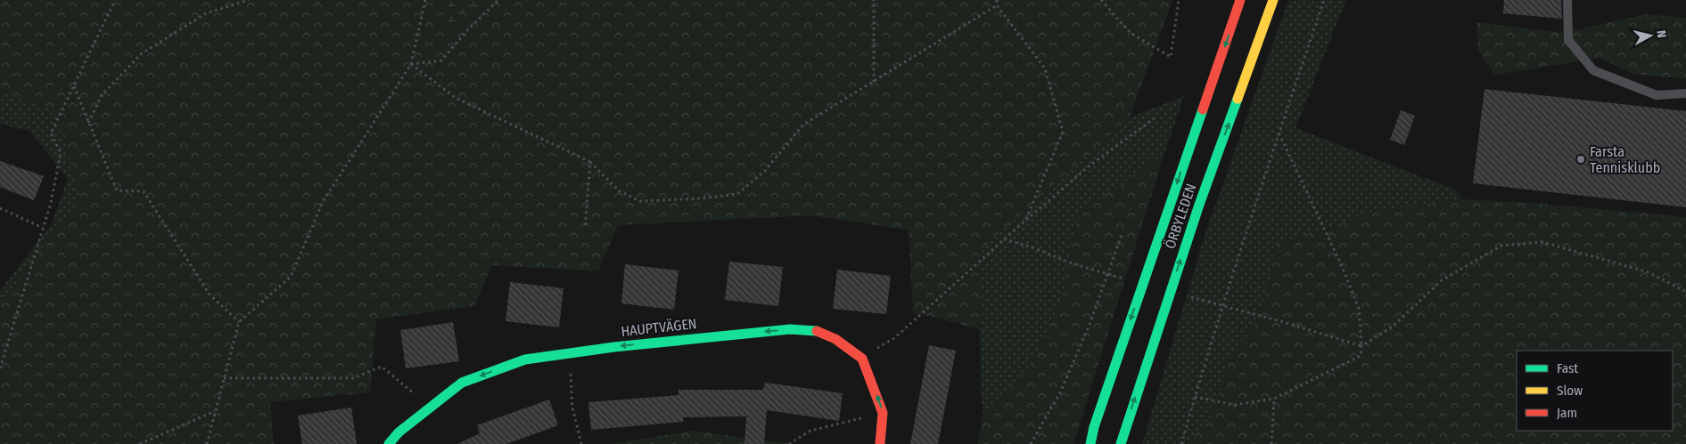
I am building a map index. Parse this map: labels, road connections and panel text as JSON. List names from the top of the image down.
{
  "streets": {
    "main road": ["ÖRBYLEDEN", "HAUPTVÄGEN"]
  },
  "one_way": ["HAUPTVÄGEN"],
  "places": ["Farsta Tennisklubb"],
  "legend": ["Fast", "Slow", "Jam"],
  "north": "right"
}
